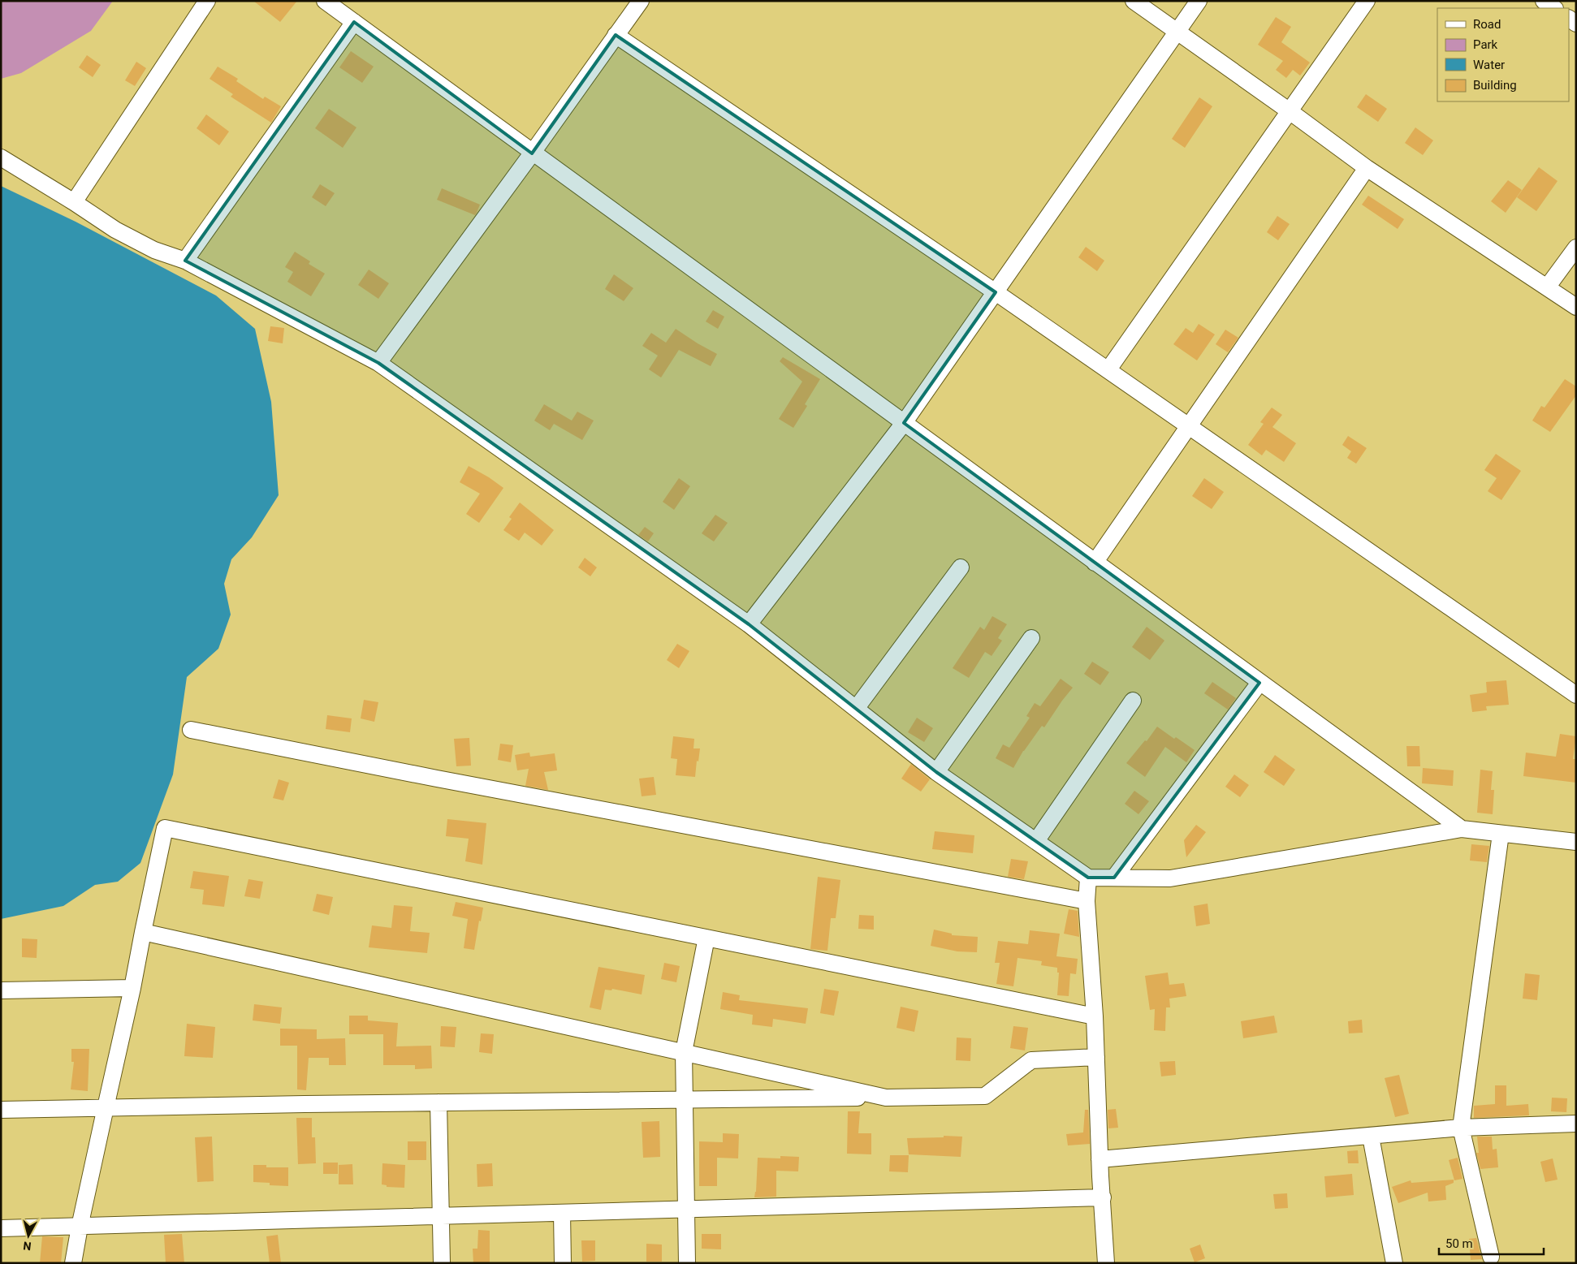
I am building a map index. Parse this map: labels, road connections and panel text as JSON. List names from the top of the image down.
{
  "legend": [
    "Road",
    "Park",
    "Water",
    "Building"
  ],
  "scale_bar": "50 m",
  "north": "bottom"
}
